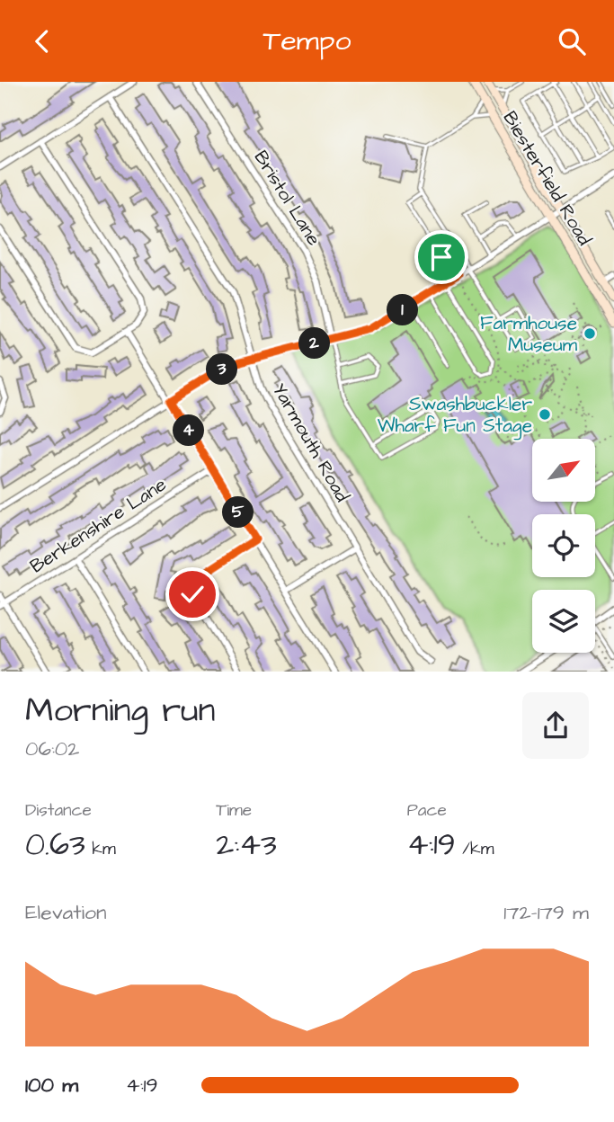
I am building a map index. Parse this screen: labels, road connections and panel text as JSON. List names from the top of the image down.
{
  "streets": {
    "main road": ["Biesterfield Road"],
    "street": ["Bristol Lane", "Yarmouth Road", "Berkenshire Lane"]
  },
  "places": ["Farmhouse Museum", "Swashbuckler Wharf Fun Stage"],
  "north": "top right",
  "page": {
    "header": "Tempo",
    "pins": [
      "1",
      "2",
      "3",
      "4",
      "5"
    ],
    "heading": ["Morning run", "06:02"],
    "stats": [
      ["Distance", "0.63 km"],
      ["Time", "2:43"],
      ["Pace", "4:19 /km"]
    ],
    "chart": ["Elevation", "172–179 m"],
    "list": [
      {
        "name": "100 m",
        "note": "4:19"
      }
    ]
  }
}
